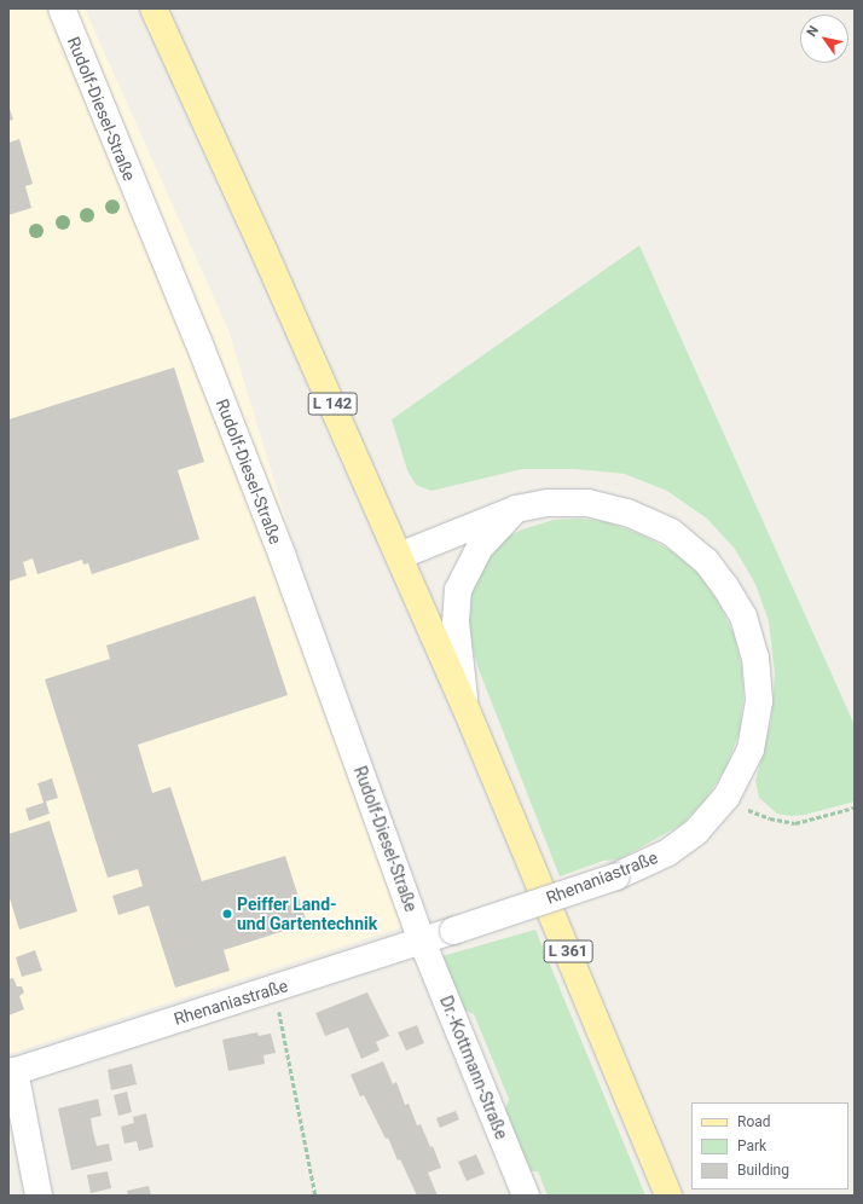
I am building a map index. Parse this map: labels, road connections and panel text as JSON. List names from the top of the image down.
{
  "streets": {
    "main road": [
      "Rudolf-Diesel-Straße",
      "L 142",
      "Rhenaniastraße",
      "L 361",
      "Dr.-Kottmann-Straße"
    ]
  },
  "crossings": [
    ["Rudolf-Diesel-Straße", "Rhenaniastraße"],
    ["Rudolf-Diesel-Straße", "Dr.-Kottmann-Straße"],
    ["L 142", "Rhenaniastraße"],
    ["L 142", "L 361"],
    ["Rhenaniastraße", "L 361"],
    ["Rhenaniastraße", "Dr.-Kottmann-Straße"]
  ],
  "places": ["Peiffer Land- und Gartentechnik"],
  "legend": ["Road", "Park", "Building"],
  "north": "top left"
}
